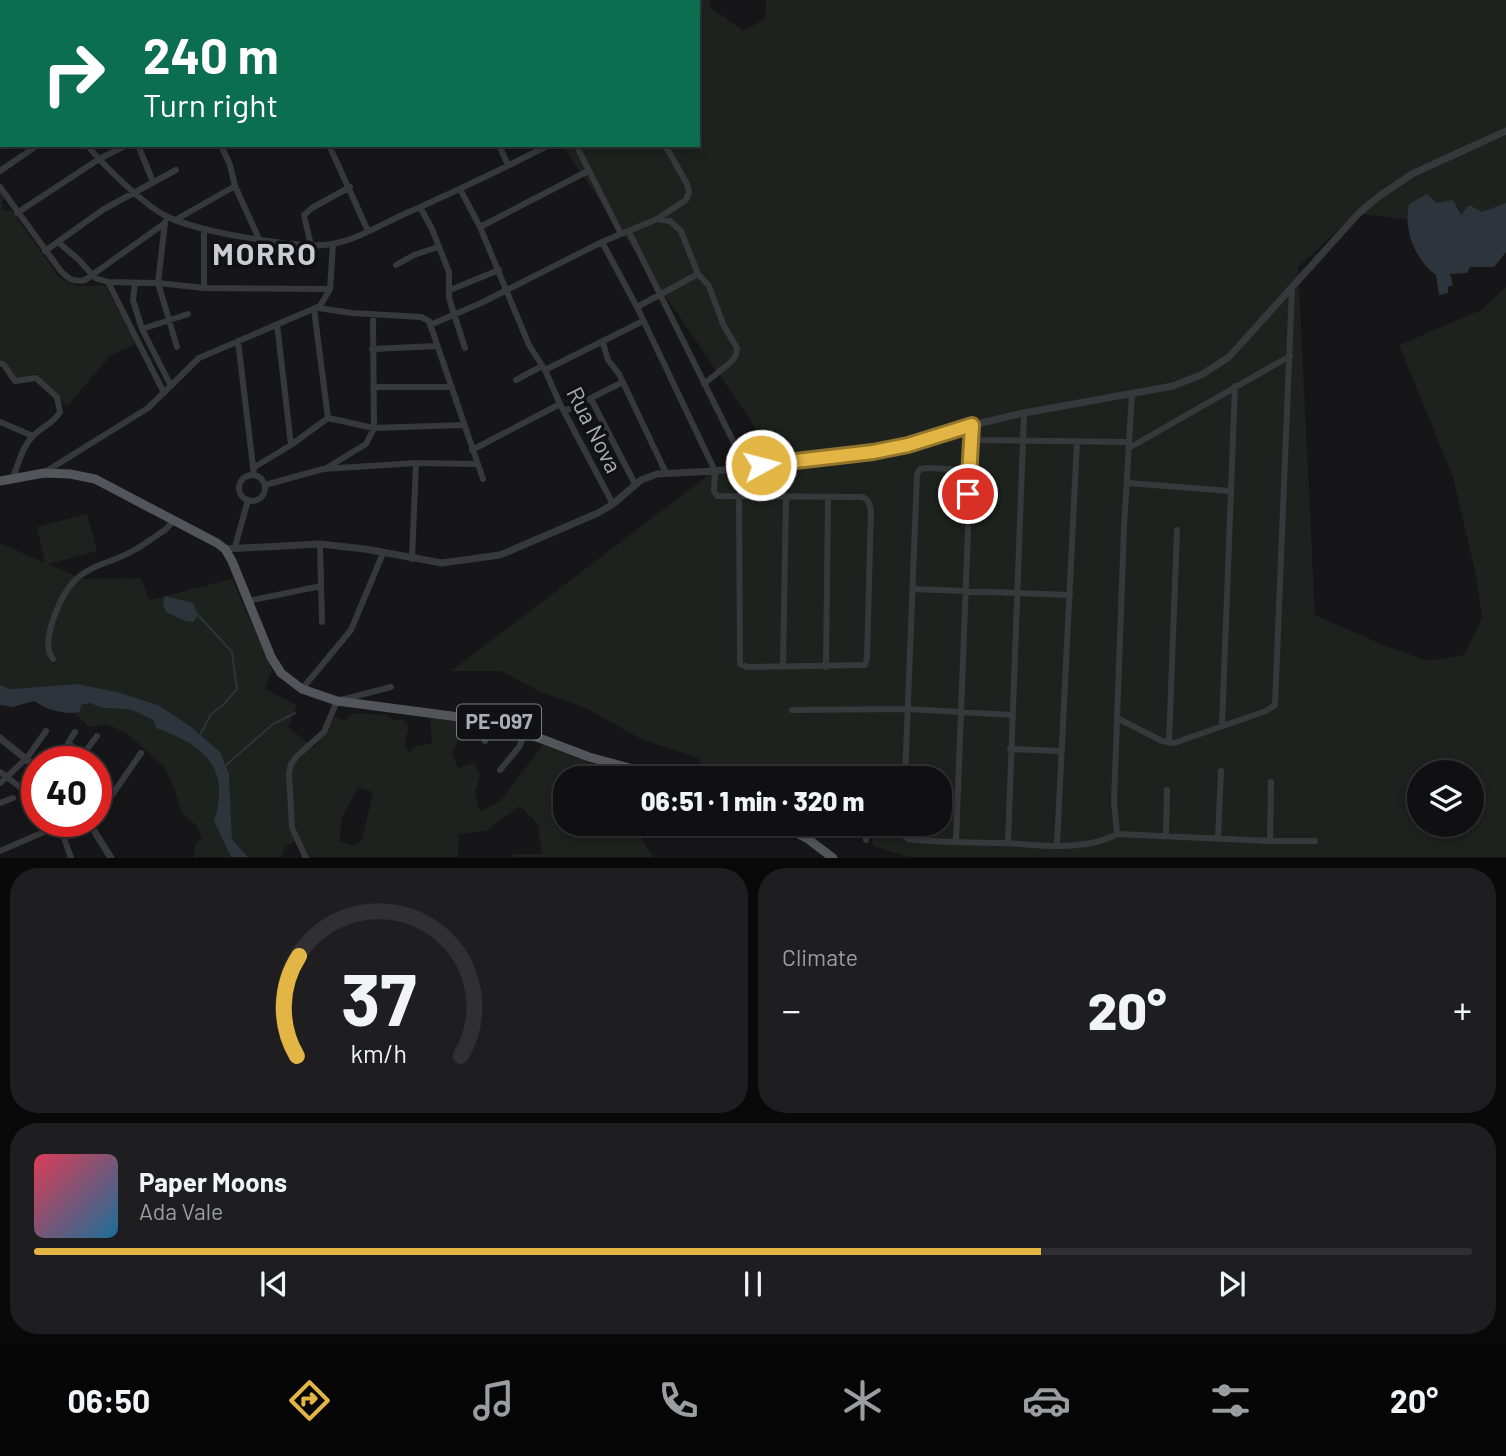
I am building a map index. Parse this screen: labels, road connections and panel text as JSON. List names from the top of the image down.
{
  "streets": {
    "main road": ["PE-097"],
    "street": ["Rua Nova"]
  },
  "districts": ["MORRO"],
  "page": {
    "turn": ["240 m", "Turn right"],
    "limit": "40",
    "trip": "06:51 · 1 min · 320 m",
    "tile": "Climate",
    "heat": ["−", "20°", "+"],
    "song": ["Paper Moons", "Ada Vale"],
    "tabs": ["06:50", "20°"],
    "gauge": ["37", "km/h"]
  }
}
